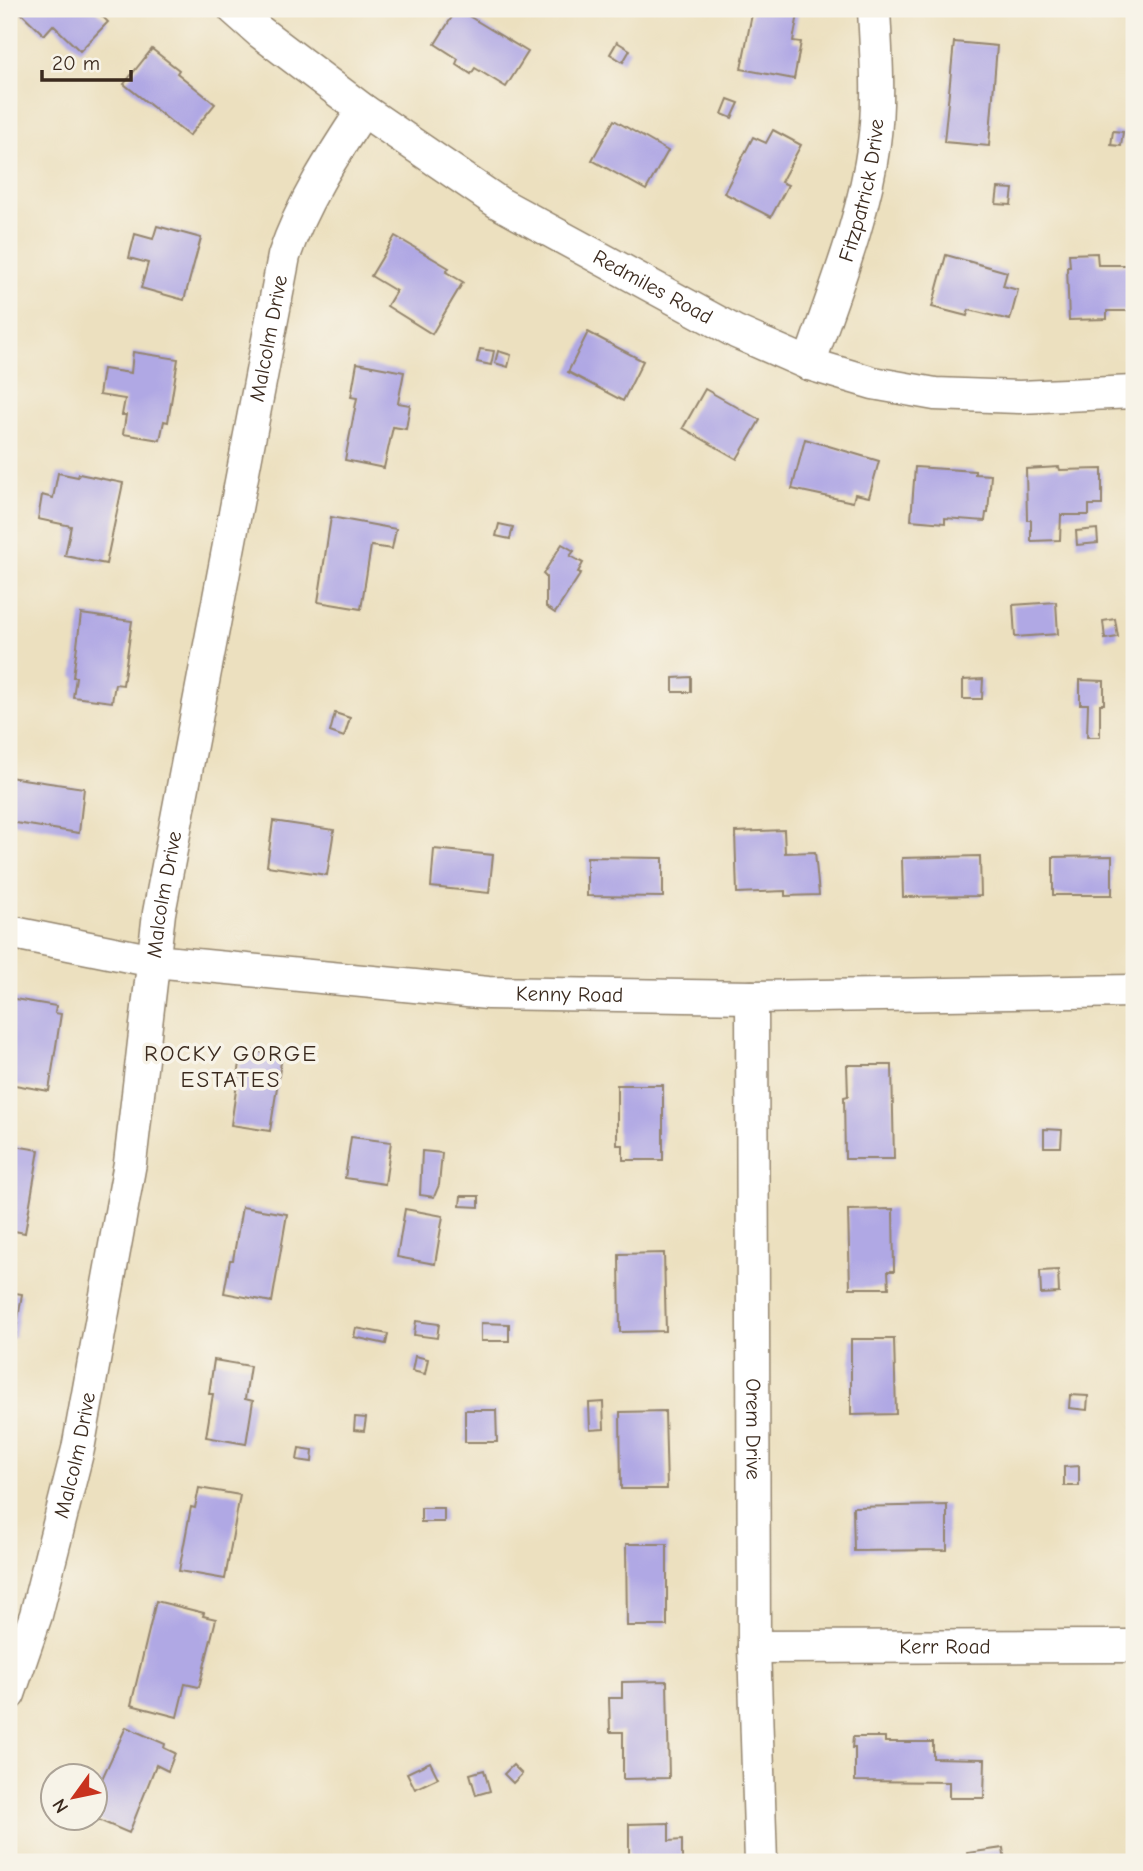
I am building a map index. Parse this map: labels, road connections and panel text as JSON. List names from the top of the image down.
{
  "streets": {
    "street": [
      "Fitzpatrick Drive",
      "Redmiles Road",
      "Malcolm Drive",
      "Kenny Road",
      "Orem Drive",
      "Kerr Road"
    ]
  },
  "crossings": [
    ["Fitzpatrick Drive", "Redmiles Road"],
    ["Redmiles Road", "Malcolm Drive"],
    ["Malcolm Drive", "Kenny Road"],
    ["Kenny Road", "Orem Drive"],
    ["Orem Drive", "Kerr Road"]
  ],
  "districts": ["ROCKY GORGE ESTATES"],
  "scale_bar": "20 m",
  "north": "bottom left"
}
